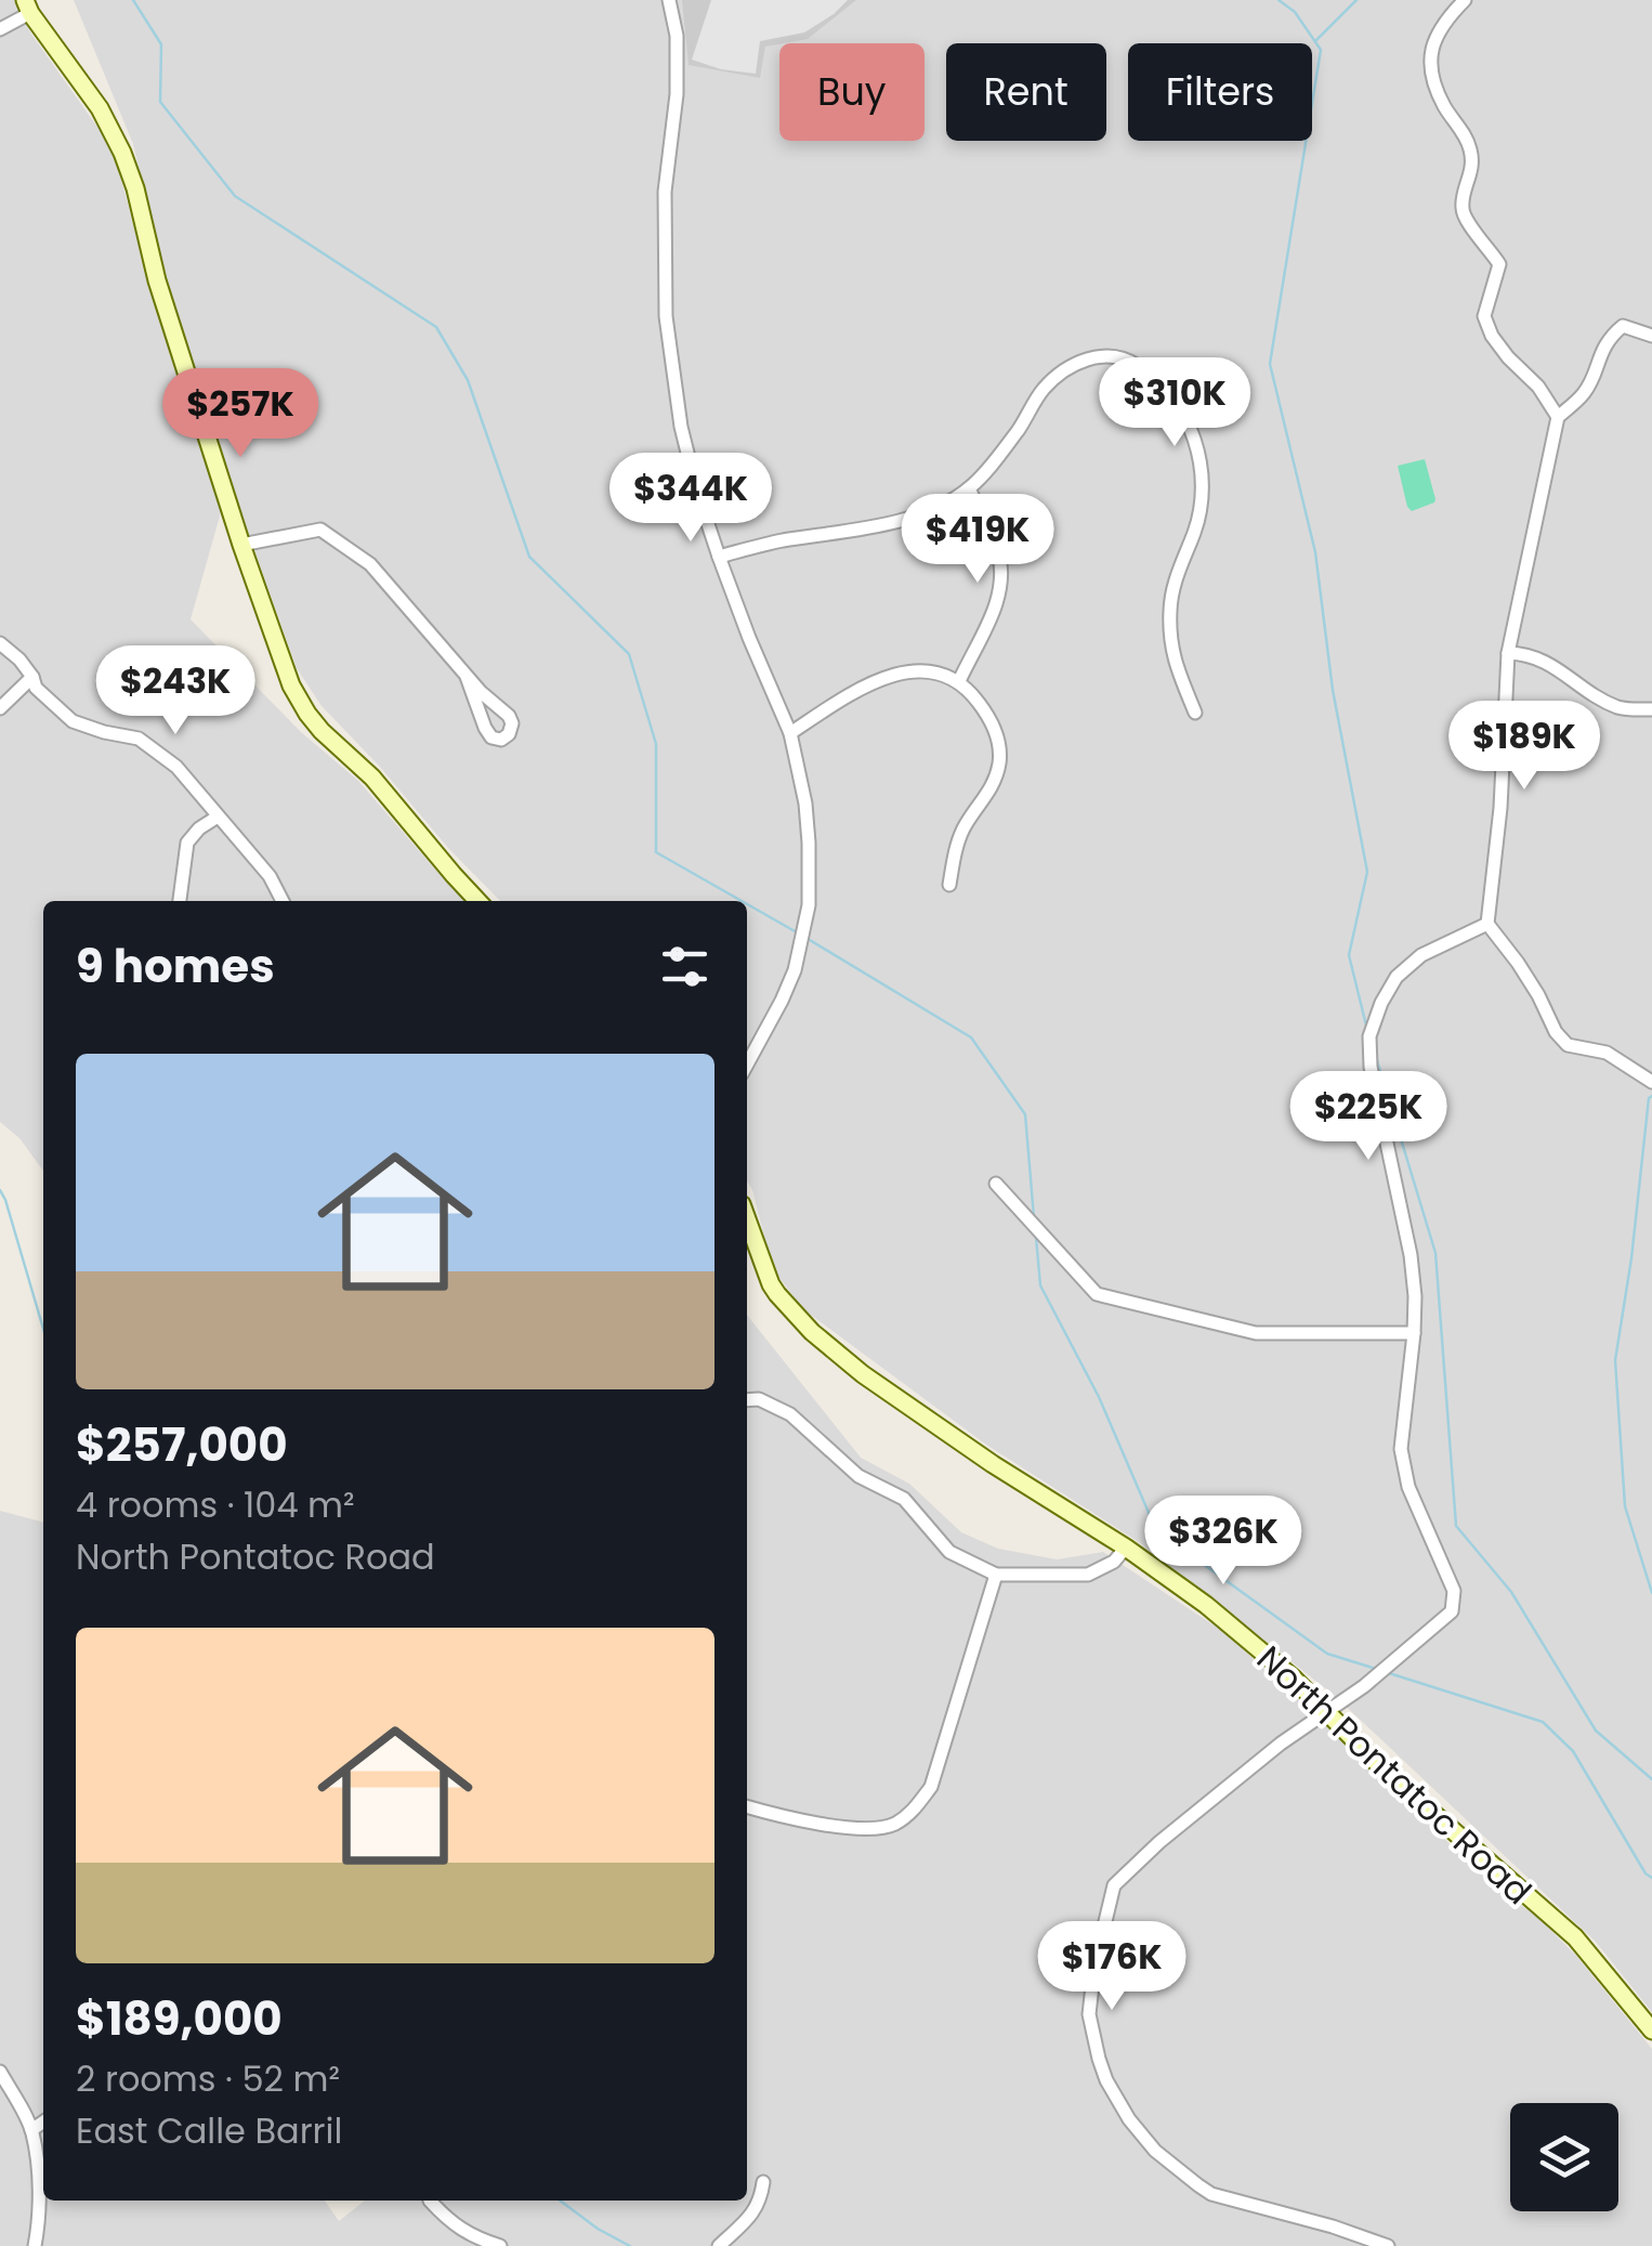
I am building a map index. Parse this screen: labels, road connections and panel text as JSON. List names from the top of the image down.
{
  "streets": {
    "street": ["North Pontatoc Road"]
  },
  "page": {
    "chip": ["Buy", "Rent", "Filters"],
    "price": [
      "$310K",
      "$257K",
      "$344K",
      "$419K",
      "$243K",
      "$189K",
      "$225K",
      "$326K",
      "$176K"
    ],
    "heading": "9 homes",
    "list": [
      {
        "name": "$257,000",
        "note": "4 rooms · 104 m² · North Pontatoc Road"
      },
      {
        "name": "$189,000",
        "note": "2 rooms · 52 m² · East Calle Barril"
      }
    ]
  }
}
